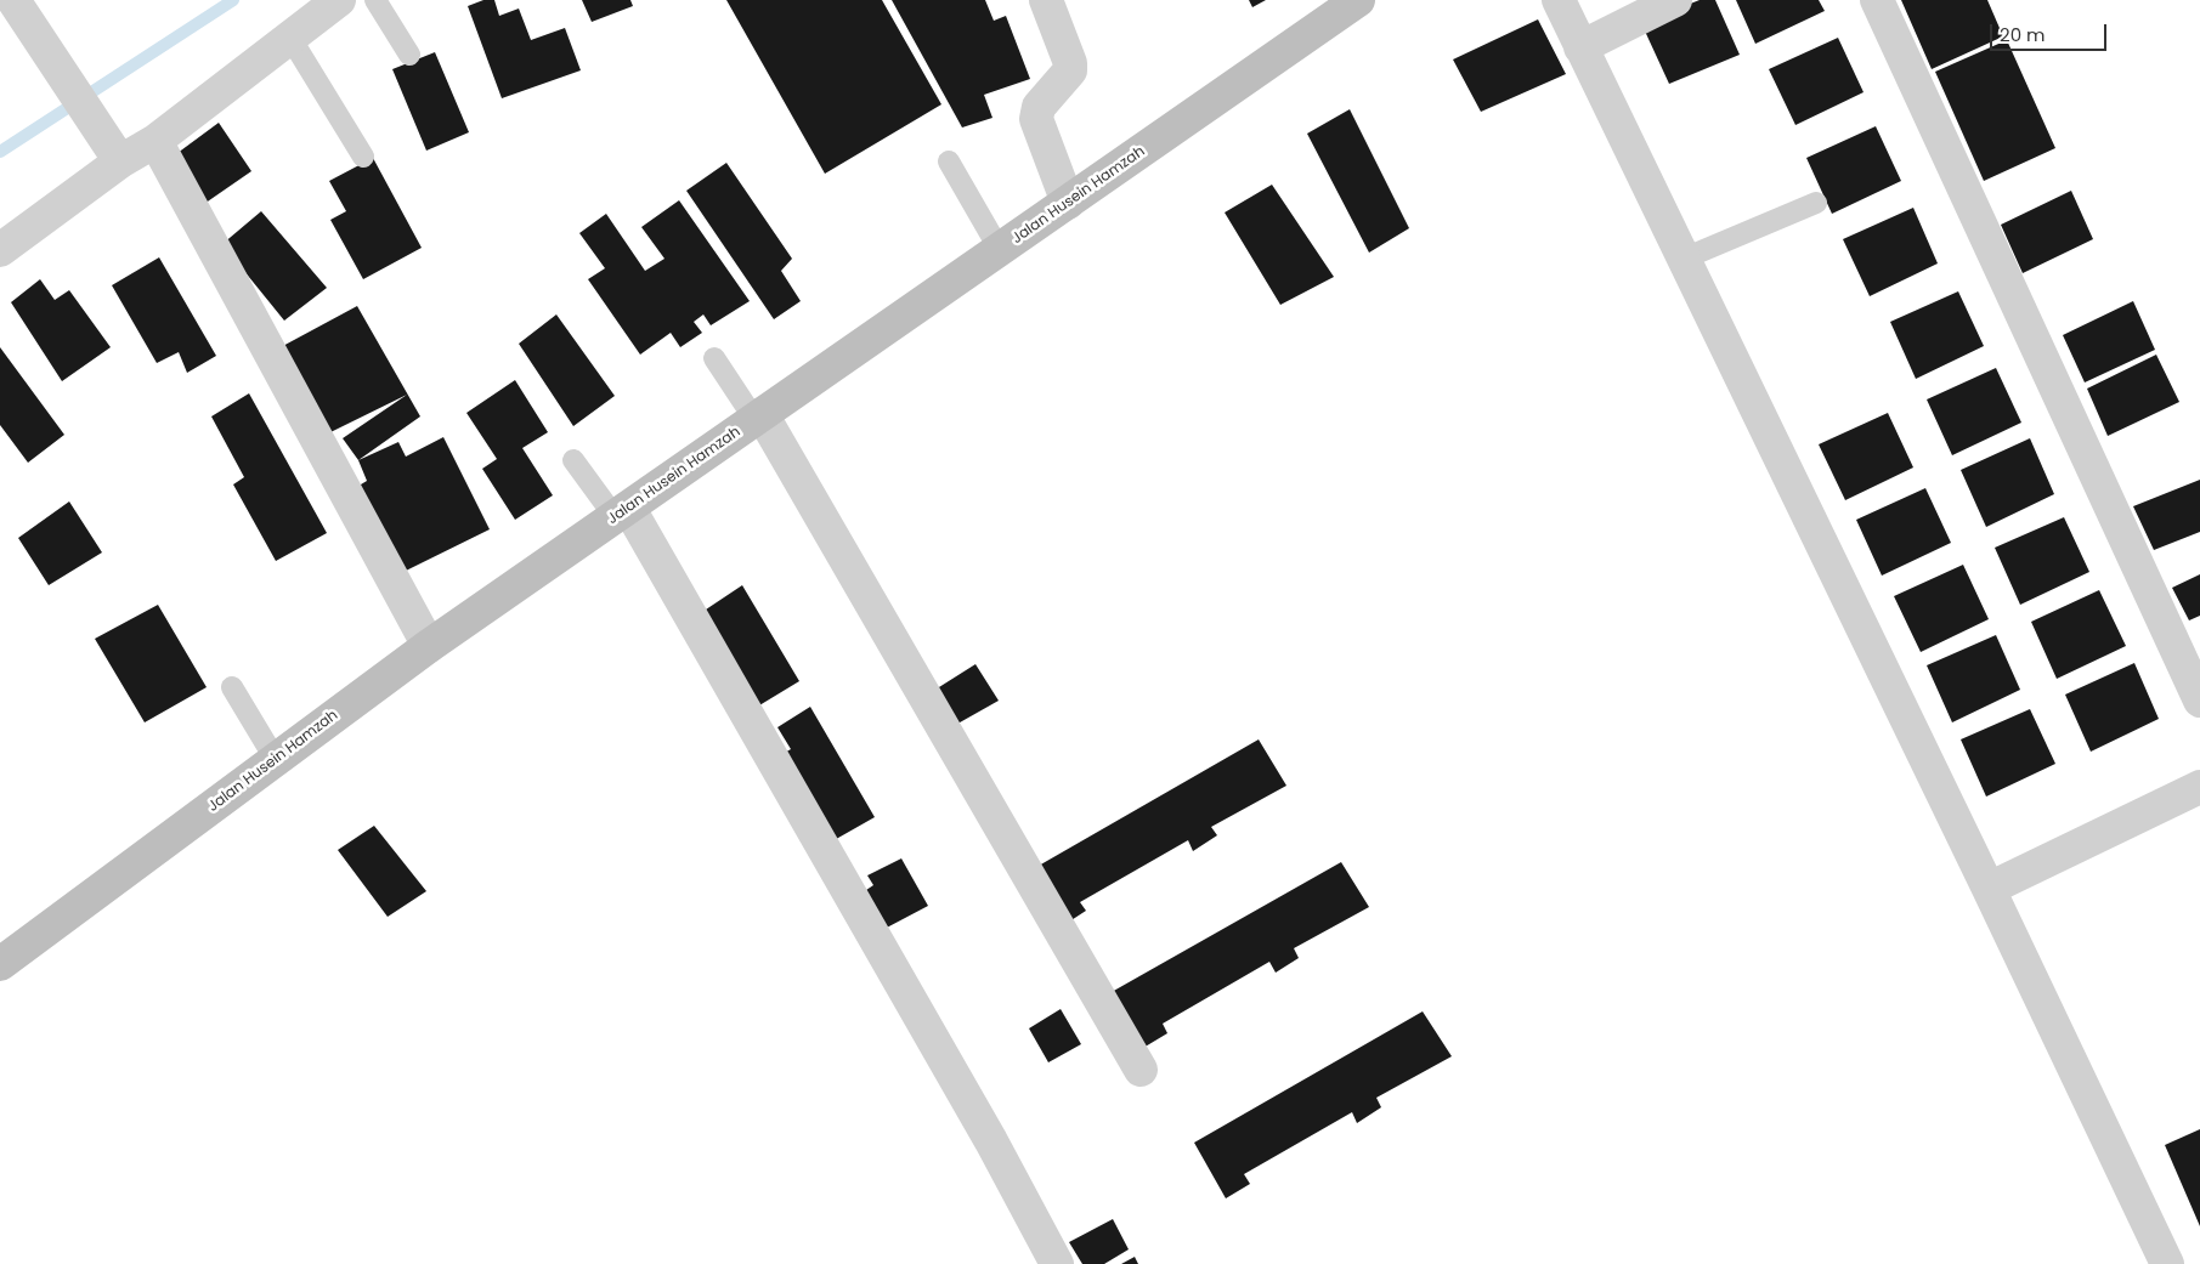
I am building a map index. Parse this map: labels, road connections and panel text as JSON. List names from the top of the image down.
{
  "streets": {
    "street": ["Jalan Husein Hamzah"]
  },
  "scale_bar": "20 m"
}
